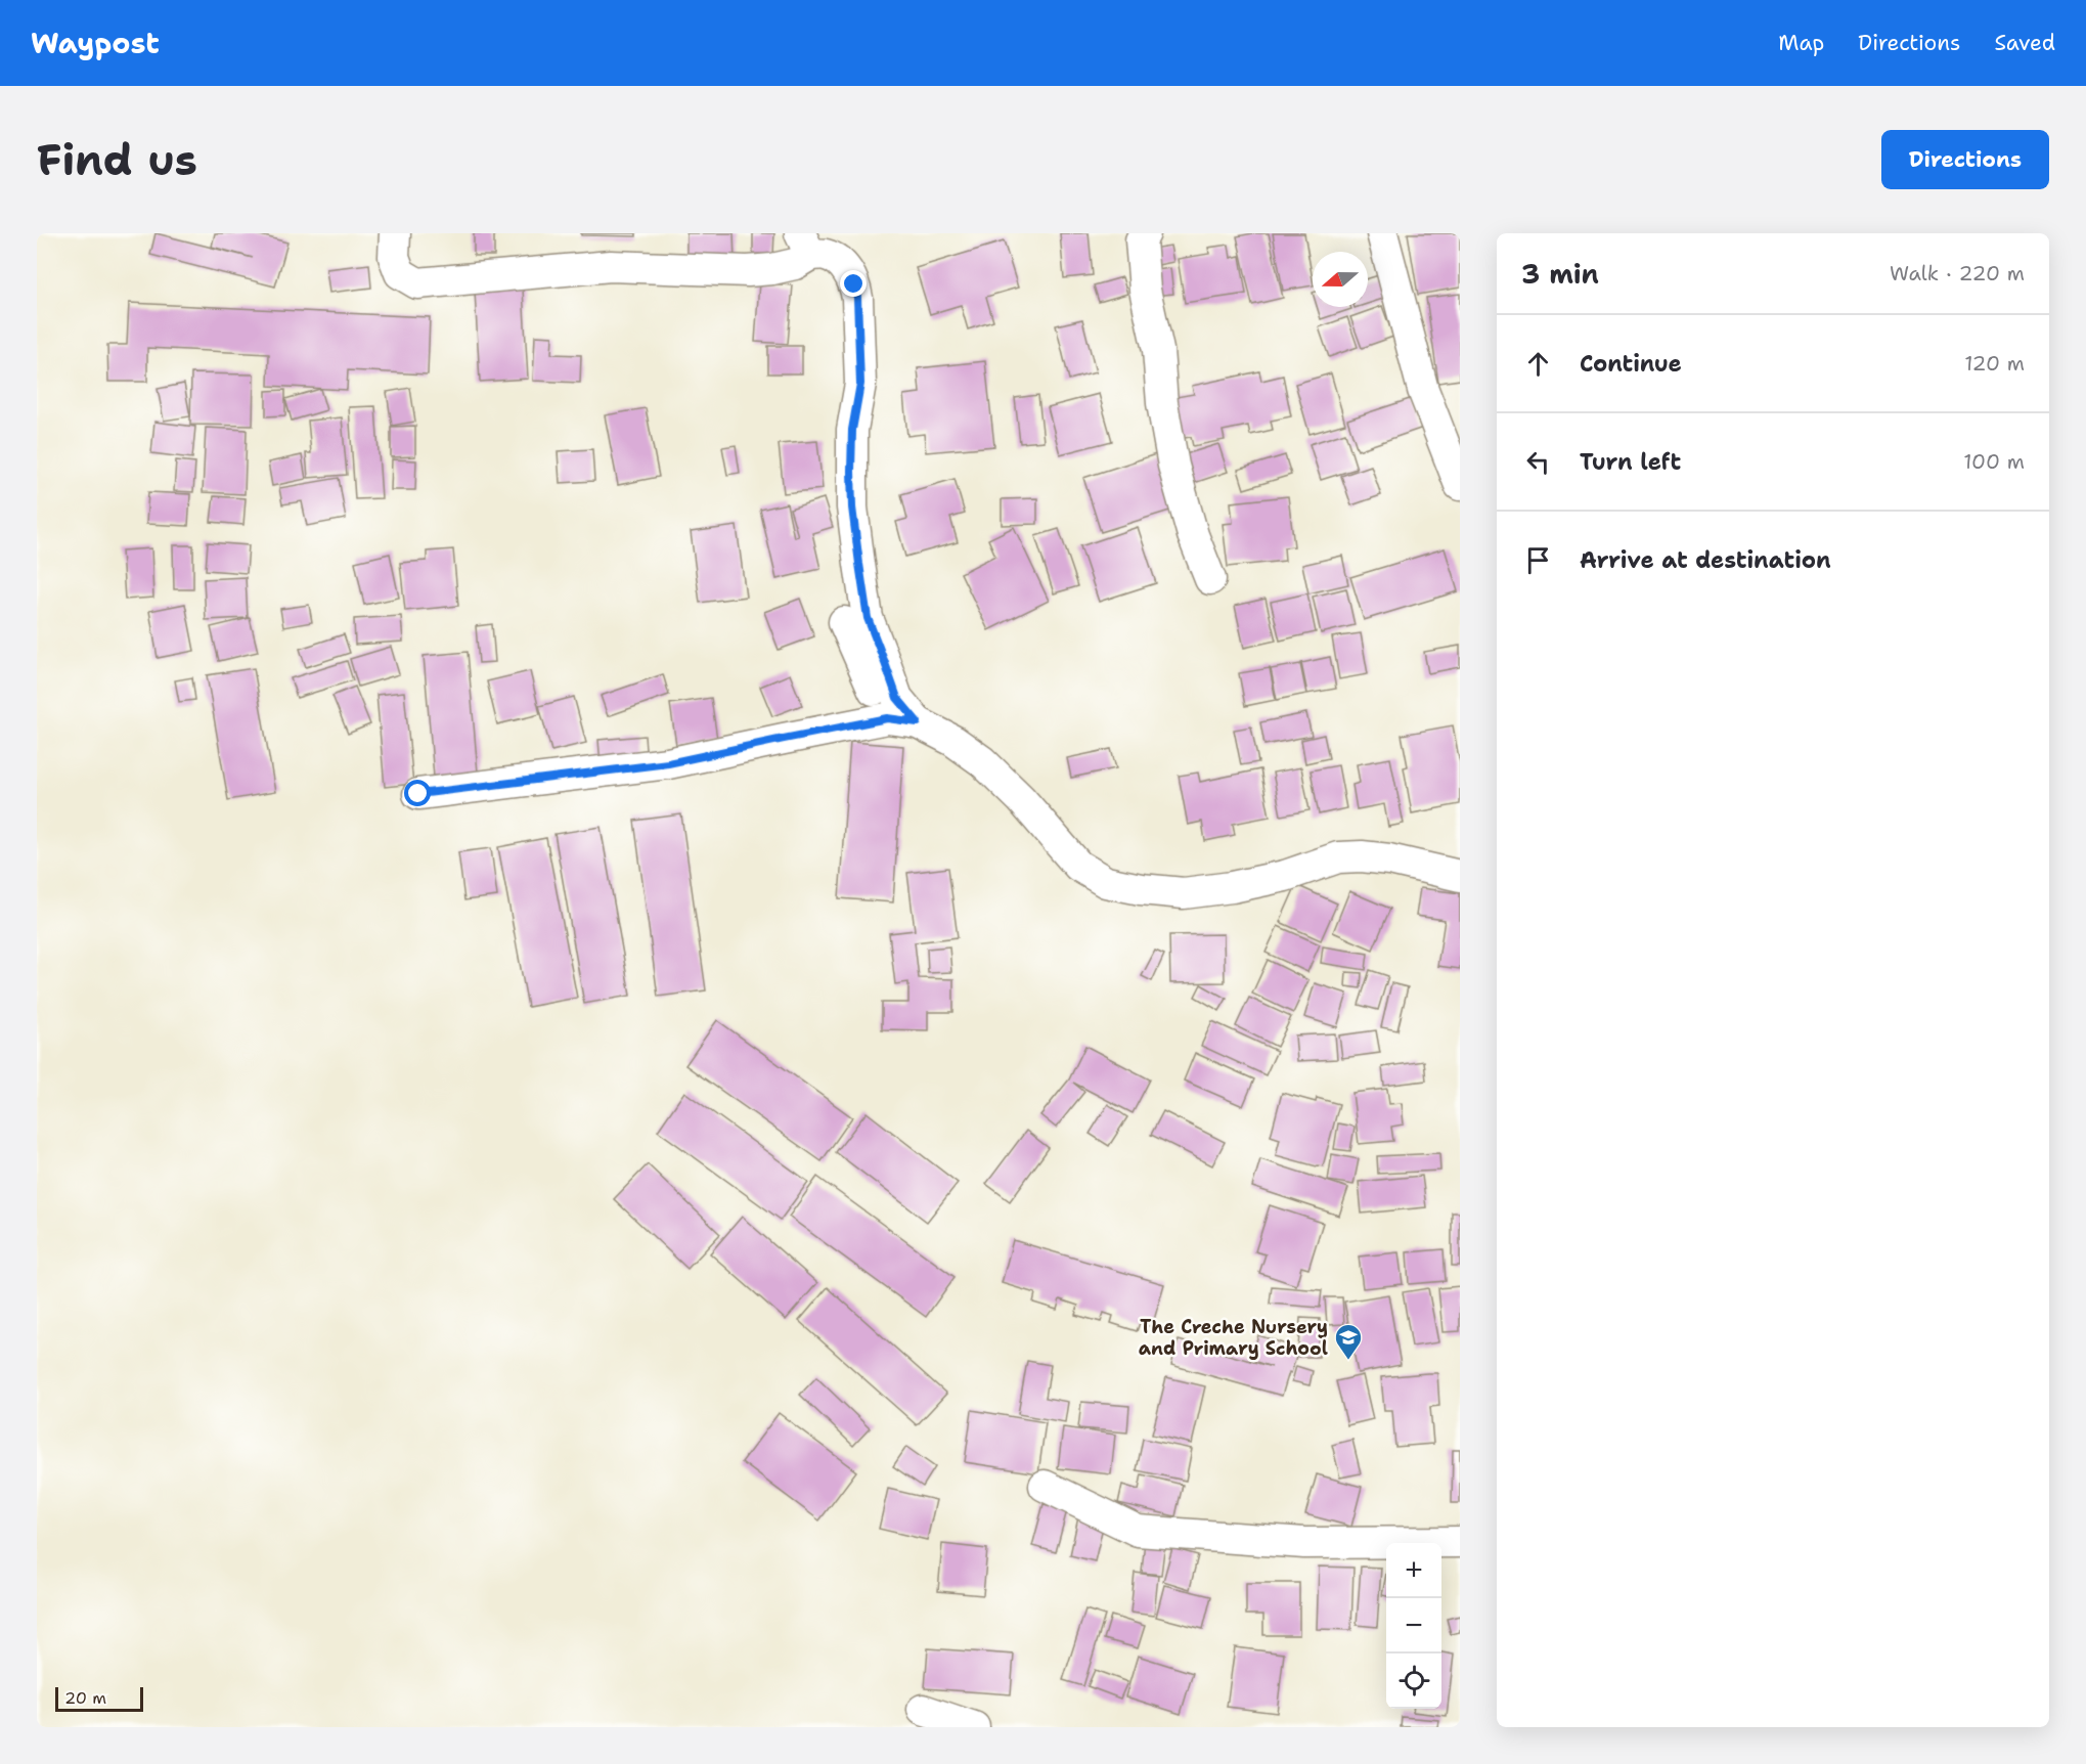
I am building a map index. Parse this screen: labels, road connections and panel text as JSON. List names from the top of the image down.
{
  "places": {
    "school or university": ["The Creche Nursery and Primary School"]
  },
  "scale_bar": "20 m",
  "north": "left",
  "page": {
    "header": "Waypost",
    "nav": ["Map", "Directions", "Saved"],
    "buttons": "Directions",
    "title": "Find us",
    "heading": ["3 min", "Walk · 220 m"],
    "list": [
      ["Continue", "120 m"],
      ["Turn left", "100 m"],
      "Arrive at destination"
    ],
    "map_buttons": ["+", "−"],
    "scale": "20 m"
  }
}
